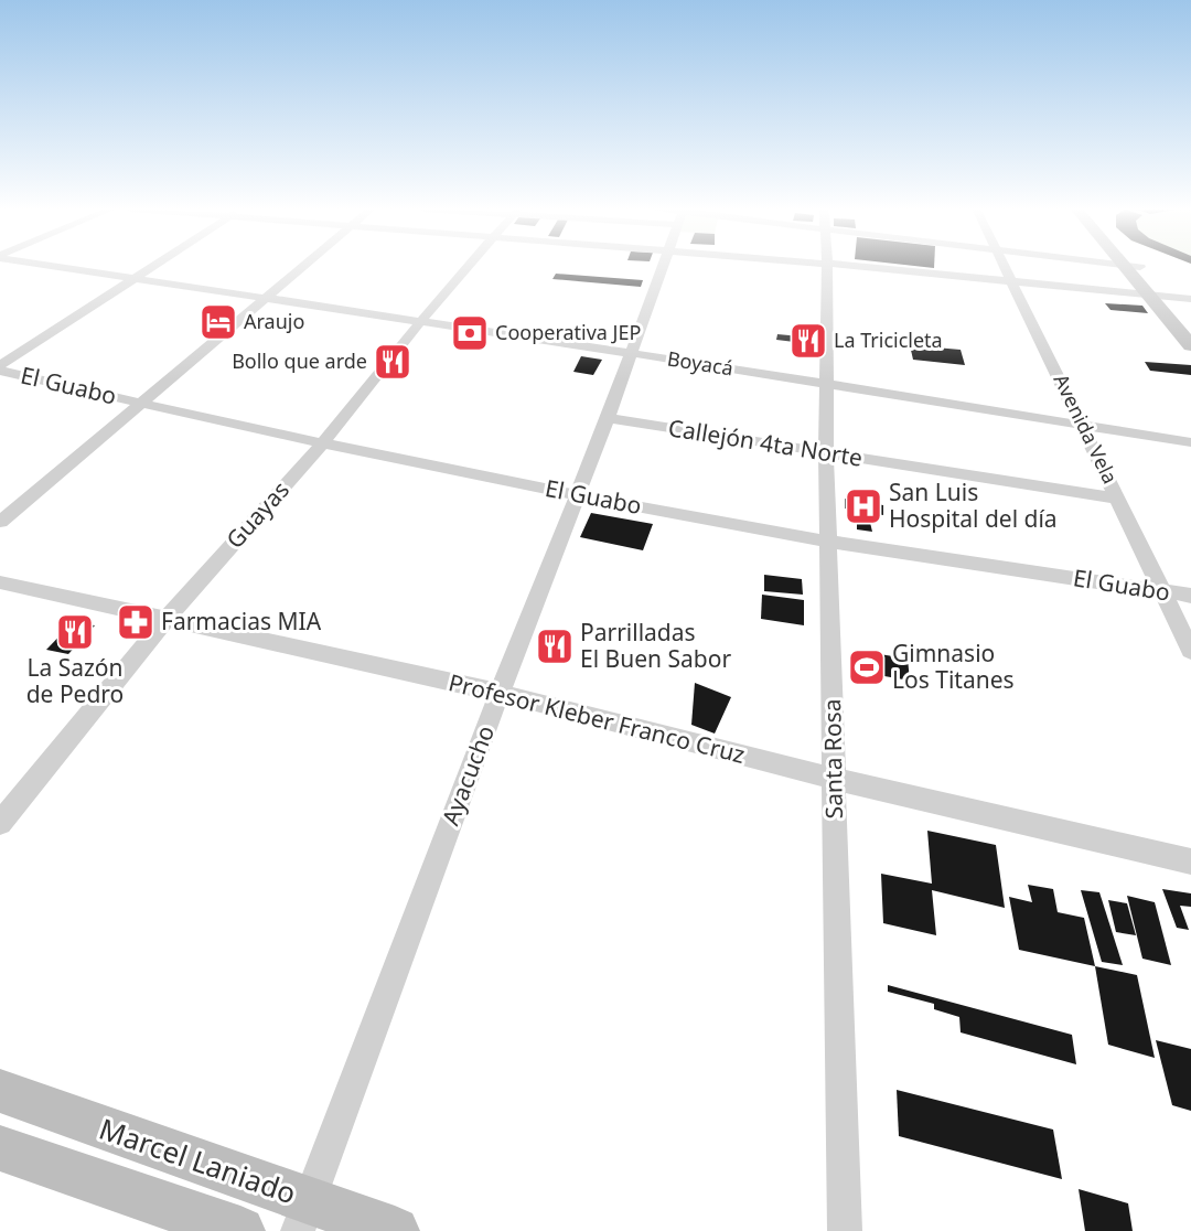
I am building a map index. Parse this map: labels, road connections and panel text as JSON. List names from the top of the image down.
{
  "streets": {
    "main road": ["Marcel Laniado"],
    "street": [
      "Boyacá",
      "El Guabo",
      "Avenida Vela",
      "Callejón 4ta Norte",
      "Guayas",
      "Profesor Kleber Franco Cruz",
      "Santa Rosa",
      "Ayacucho"
    ]
  },
  "crossings": [
    ["Boyacá", "Avenida Vela"],
    ["Boyacá", "Guayas"],
    ["Boyacá", "Santa Rosa"],
    ["Boyacá", "Ayacucho"],
    ["El Guabo", "Avenida Vela"],
    ["El Guabo", "Guayas"],
    ["El Guabo", "Santa Rosa"],
    ["El Guabo", "Ayacucho"],
    ["Avenida Vela", "Callejón 4ta Norte"],
    ["Callejón 4ta Norte", "Santa Rosa"],
    ["Callejón 4ta Norte", "Ayacucho"],
    ["Guayas", "Profesor Kleber Franco Cruz"],
    ["Profesor Kleber Franco Cruz", "Santa Rosa"],
    ["Profesor Kleber Franco Cruz", "Ayacucho"],
    ["Ayacucho", "Marcel Laniado"]
  ],
  "places": {
    "hotel": ["Araujo"],
    "bank": ["Cooperativa JEP"],
    "restaurant": [
      "La Tricicleta",
      "Bollo que arde",
      "La Sazón de Pedro",
      "Parrilladas El Buen Sabor"
    ],
    "hospital": ["San Luis Hospital del día"],
    "pharmacy": ["Farmacias MIA"],
    "sports": ["Gimnasio Los Titanes"]
  }
}
